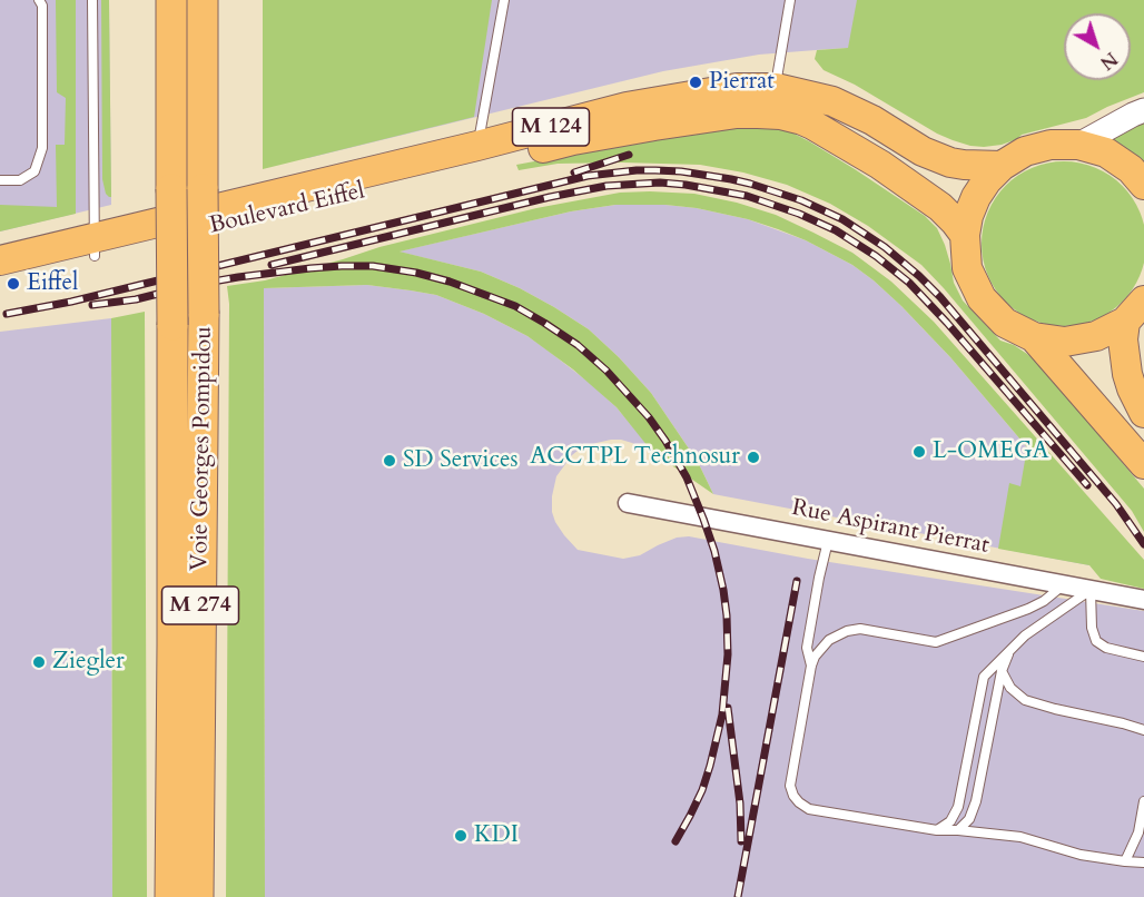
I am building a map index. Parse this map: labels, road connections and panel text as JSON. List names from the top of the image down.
{
  "streets": {
    "highway": ["Voie Georges Pompidou", "M 274"],
    "main road": ["M 124", "Boulevard Eiffel"],
    "street": ["Rue Aspirant Pierrat"]
  },
  "crossings": [
    ["M 124", "Boulevard Eiffel"]
  ],
  "places": [
    "Pierrat",
    "Eiffel",
    "L-OMEGA",
    "ACCTPL Technosur",
    "SD Services",
    "Ziegler",
    "KDI"
  ],
  "north": "bottom right"
}
